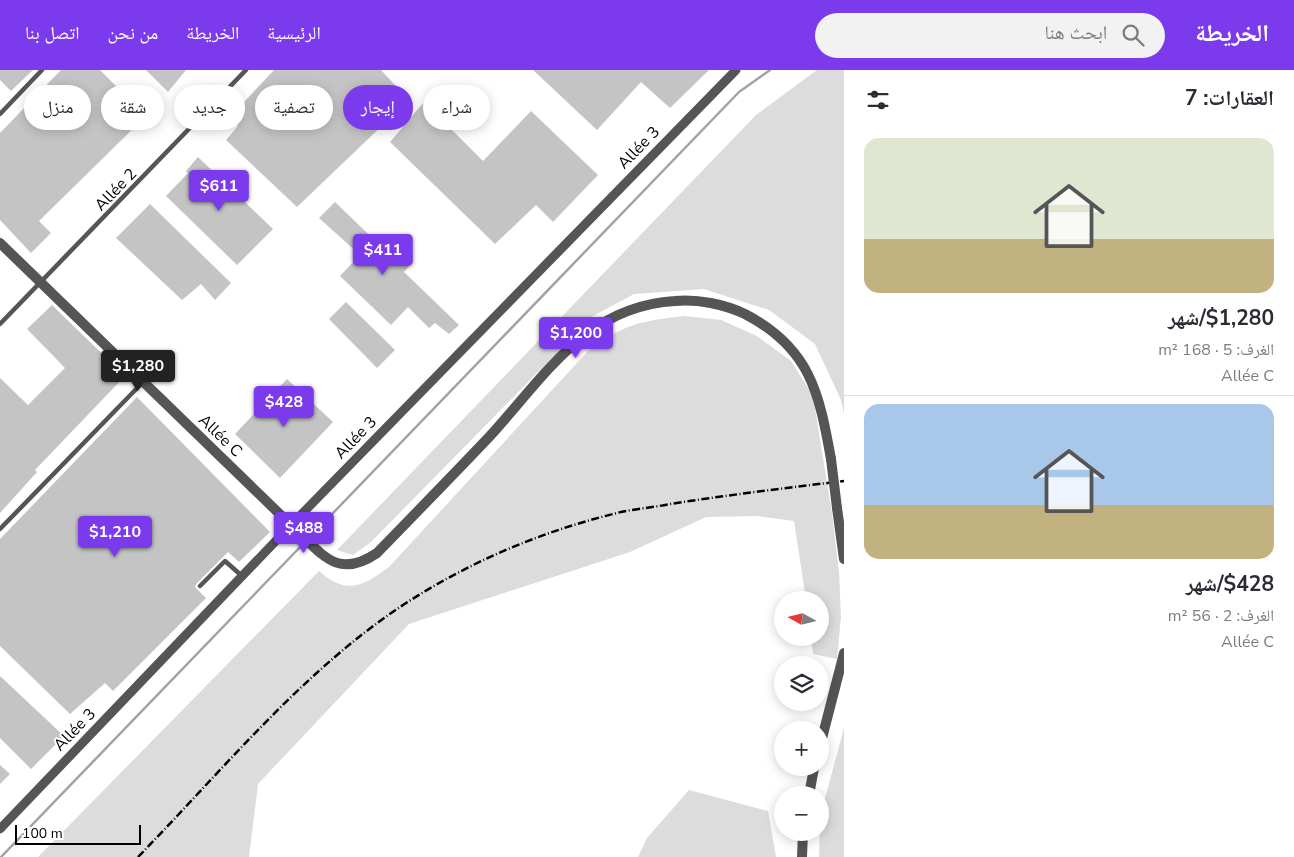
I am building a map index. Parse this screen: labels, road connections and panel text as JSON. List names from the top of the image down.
{
  "streets": {
    "street": ["Allée 3", "Allée C"],
    "lane": ["Allée 2"]
  },
  "crossings": [
    ["Allée 3", "Allée C"],
    ["Allée 2", "Allée C"]
  ],
  "scale_bar": "100 m",
  "north": "left",
  "page": {
    "header": "الخريطة",
    "search": "ابحث هنا",
    "nav": [
      "الرئيسية",
      "الخريطة",
      "من نحن",
      "اتصل بنا"
    ],
    "heading": "العقارات: 7",
    "chip": [
      "شراء",
      "إيجار",
      "تصفية",
      "جديد",
      "شقة",
      "منزل"
    ],
    "list": [
      {
        "name": "$1,280/شهر",
        "note": "الغرف: 5 · 168 m² · Allée C"
      },
      {
        "name": "$428/شهر",
        "note": "الغرف: 2 · 56 m² · Allée C"
      }
    ],
    "price": [
      "$611",
      "$411",
      "$1,200",
      "$1,280",
      "$428",
      "$488",
      "$1,210"
    ],
    "map_buttons": ["+", "−"],
    "scale": "100 m"
  }
}
